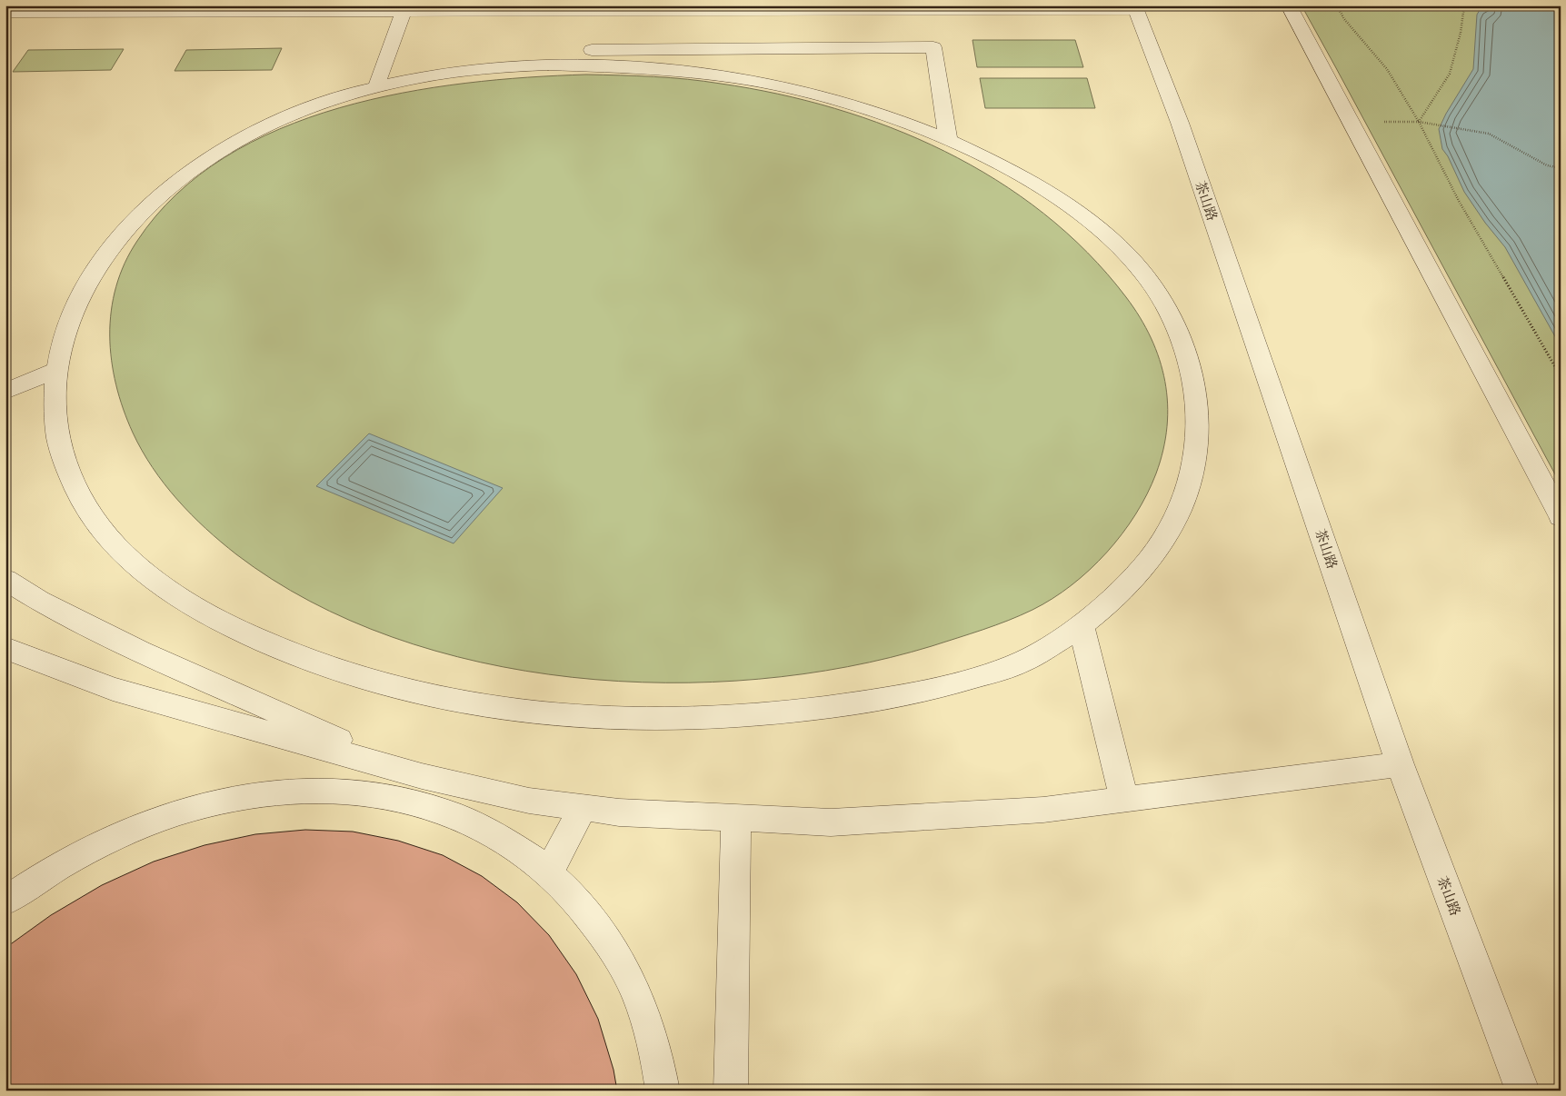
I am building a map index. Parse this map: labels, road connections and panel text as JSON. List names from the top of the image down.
{
  "streets": {
    "street": ["茶山路"]
  }
}
